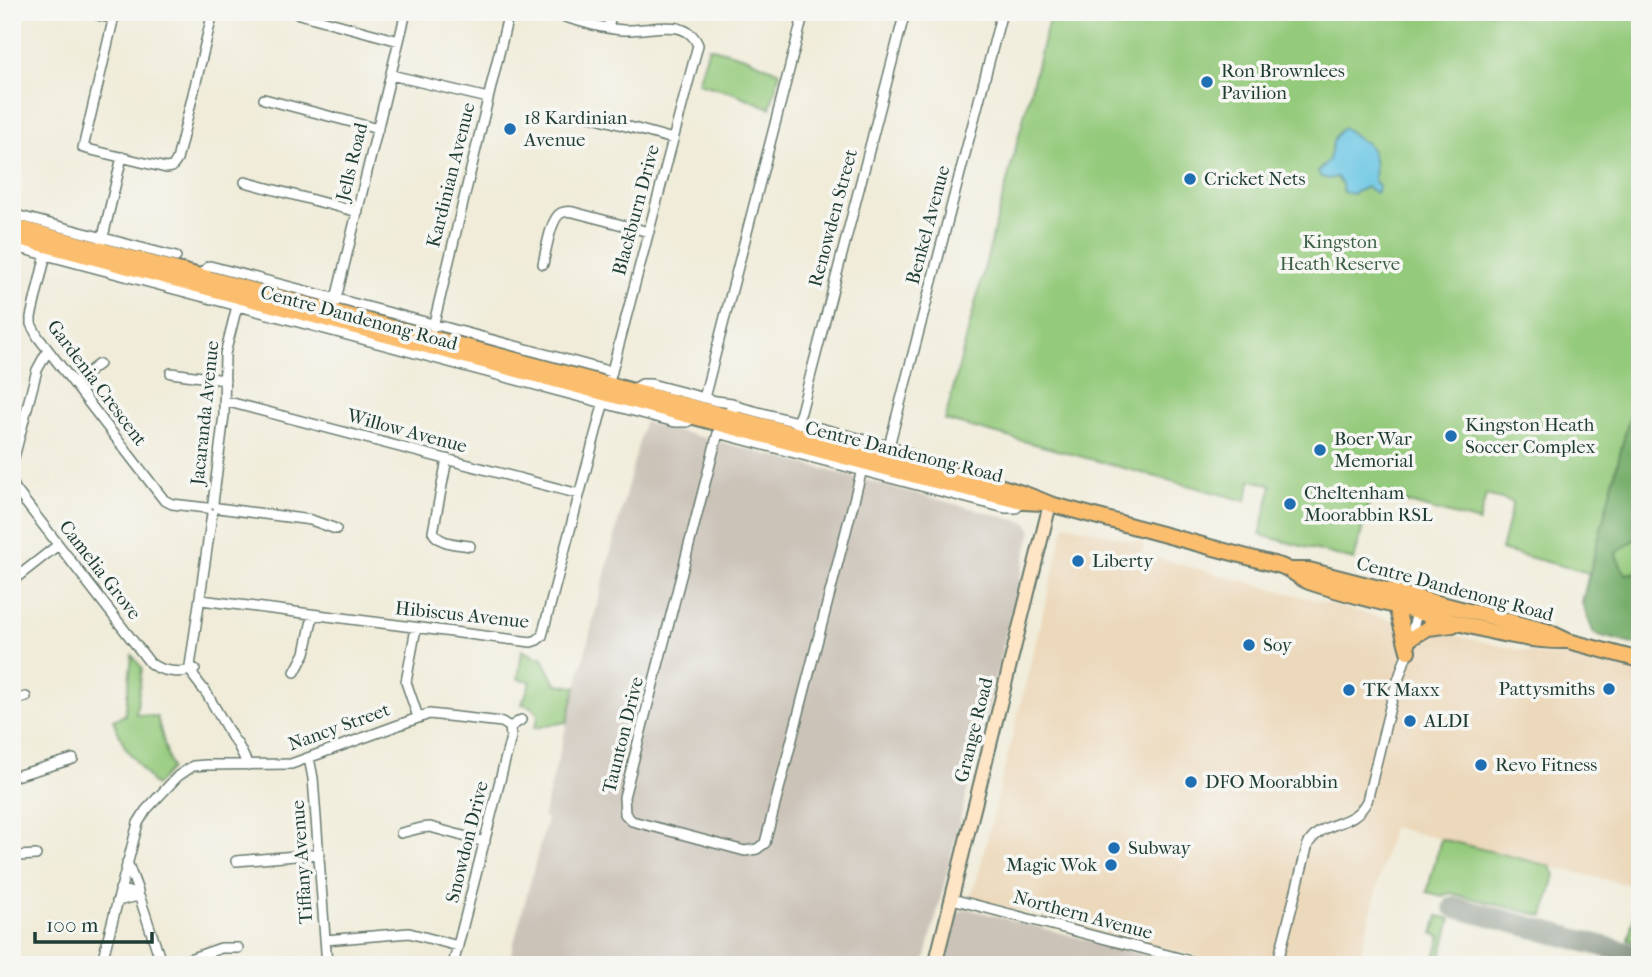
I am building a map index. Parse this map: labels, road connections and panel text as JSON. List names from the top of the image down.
{
  "streets": {
    "main road": ["Centre Dandenong Road", "Grange Road"],
    "street": [
      "Jells Road",
      "Kardinian Avenue",
      "Blackburn Drive",
      "Renowden Street",
      "Benkel Avenue",
      "Gardenia Crescent",
      "Jacaranda Avenue",
      "Willow Avenue",
      "Camelia Grove",
      "Hibiscus Avenue",
      "Nancy Street",
      "Taunton Drive",
      "Snowdon Drive",
      "Tiffany Avenue",
      "Northern Avenue"
    ]
  },
  "crossings": [
    ["Jells Road", "Centre Dandenong Road"],
    ["Kardinian Avenue", "Centre Dandenong Road"],
    ["Blackburn Drive", "Centre Dandenong Road"],
    ["Blackburn Drive", "Hibiscus Avenue"],
    ["Renowden Street", "Centre Dandenong Road"],
    ["Benkel Avenue", "Centre Dandenong Road"],
    ["Centre Dandenong Road", "Gardenia Crescent"],
    ["Centre Dandenong Road", "Jacaranda Avenue"],
    ["Centre Dandenong Road", "Hibiscus Avenue"],
    ["Centre Dandenong Road", "Grange Road"],
    ["Centre Dandenong Road", "Taunton Drive"],
    ["Gardenia Crescent", "Jacaranda Avenue"],
    ["Jacaranda Avenue", "Willow Avenue"],
    ["Jacaranda Avenue", "Camelia Grove"],
    ["Jacaranda Avenue", "Hibiscus Avenue"],
    ["Jacaranda Avenue", "Nancy Street"],
    ["Willow Avenue", "Hibiscus Avenue"],
    ["Nancy Street", "Snowdon Drive"],
    ["Nancy Street", "Tiffany Avenue"],
    ["Grange Road", "Northern Avenue"]
  ],
  "parks": ["Kingston Heath Reserve"],
  "places": [
    "Ron Brownlees Pavilion",
    "18 Kardinian Avenue",
    "Cricket Nets",
    "Kingston Heath Soccer Complex",
    "Boer War Memorial",
    "Cheltenham Moorabbin RSL",
    "Liberty",
    "Soy",
    "Pattysmiths",
    "TK Maxx",
    "ALDI",
    "Revo Fitness",
    "DFO Moorabbin",
    "Subway",
    "Magic Wok"
  ],
  "scale_bar": "100 m"
}
